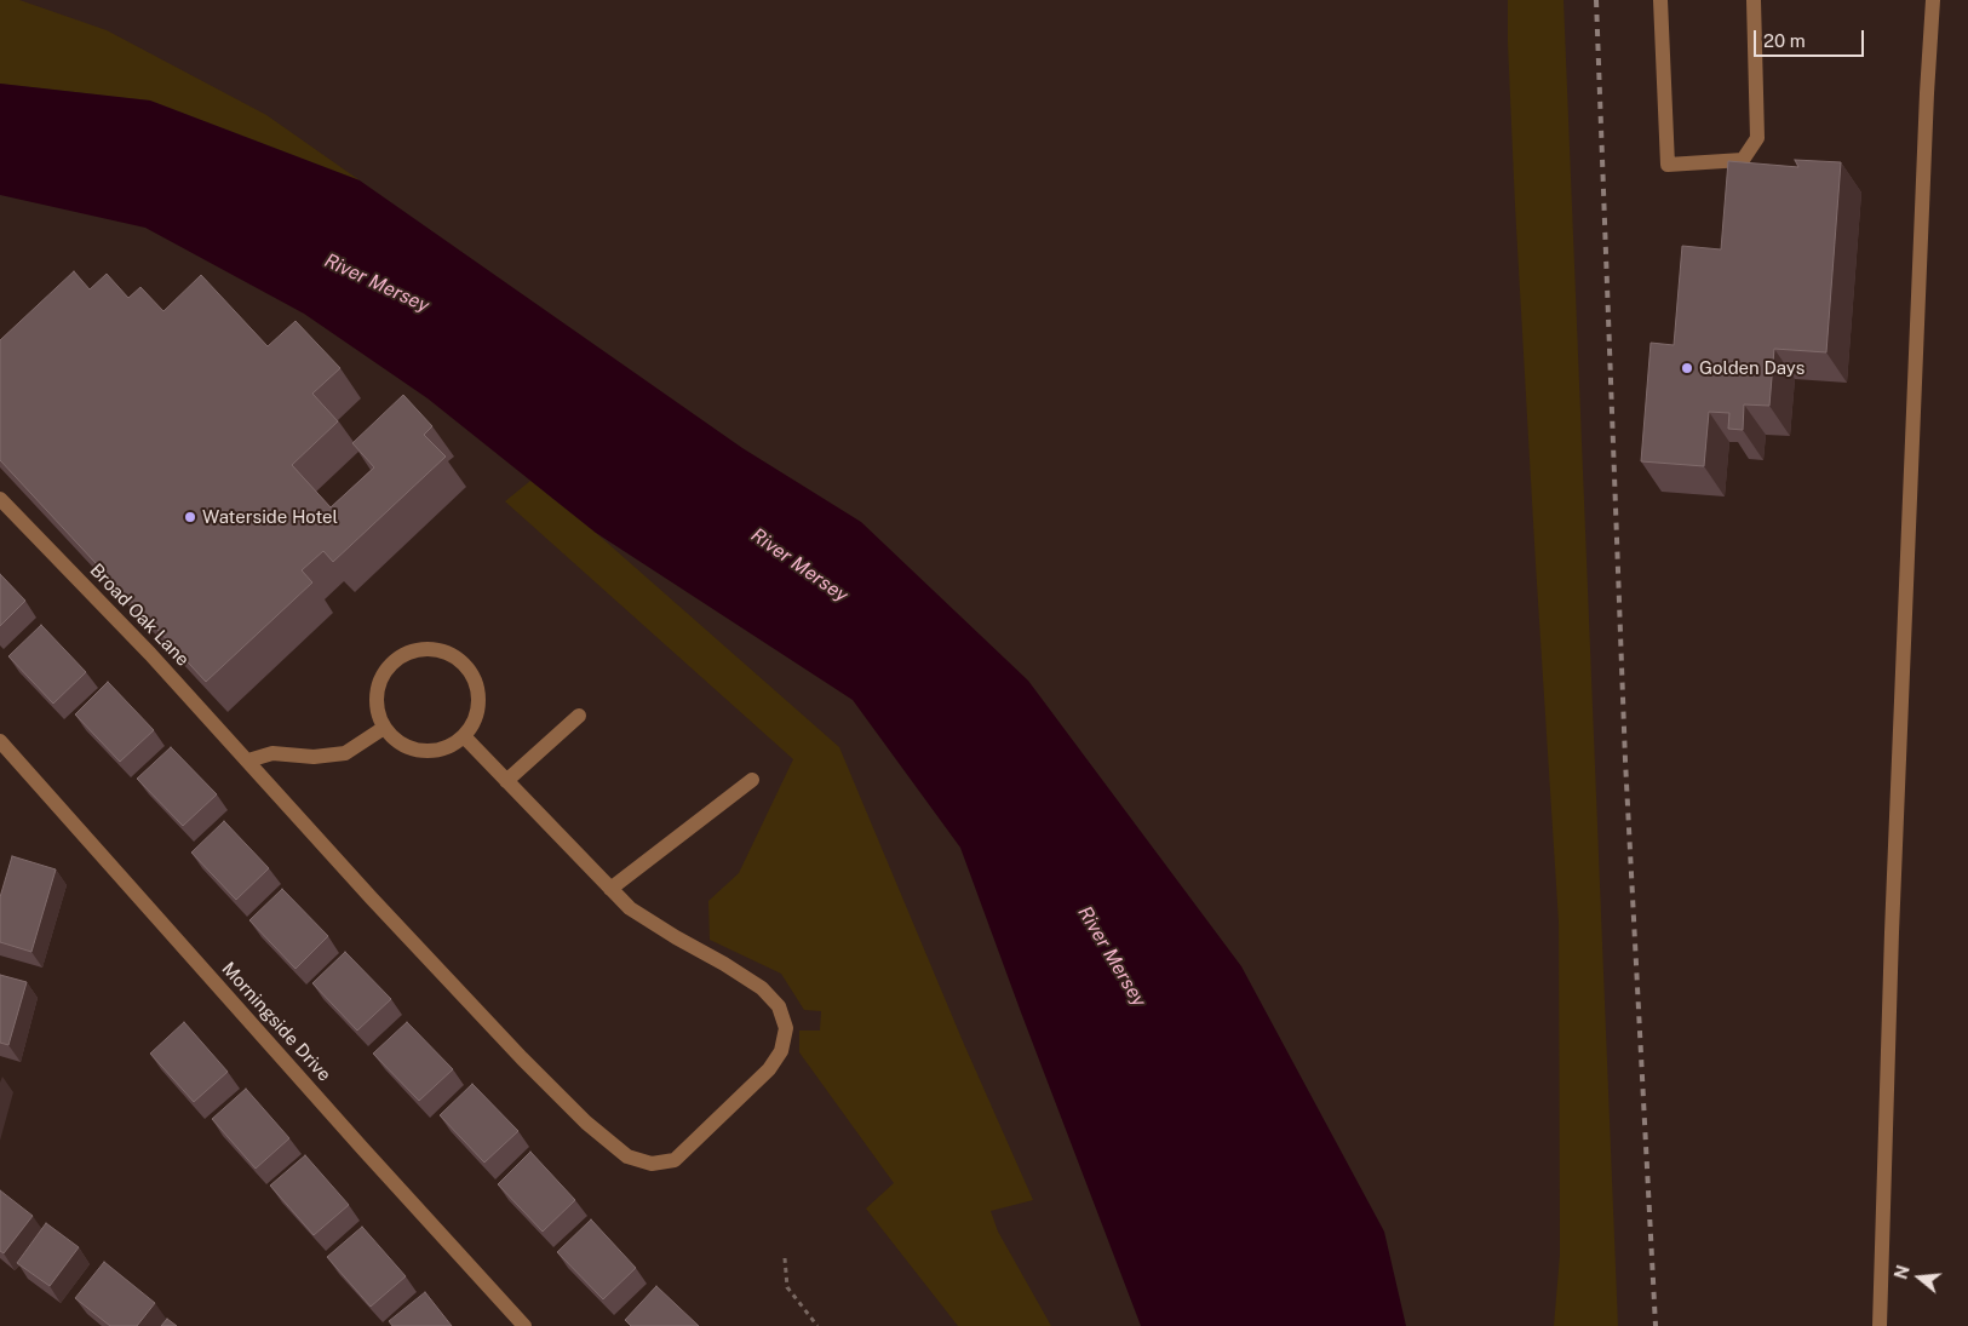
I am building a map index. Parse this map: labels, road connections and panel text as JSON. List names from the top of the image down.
{
  "streets": {
    "street": ["Broad Oak Lane", "Morningside Drive"]
  },
  "water": ["River Mersey"],
  "places": ["Golden Days", "Waterside Hotel"],
  "scale_bar": "20 m",
  "north": "left"
}
